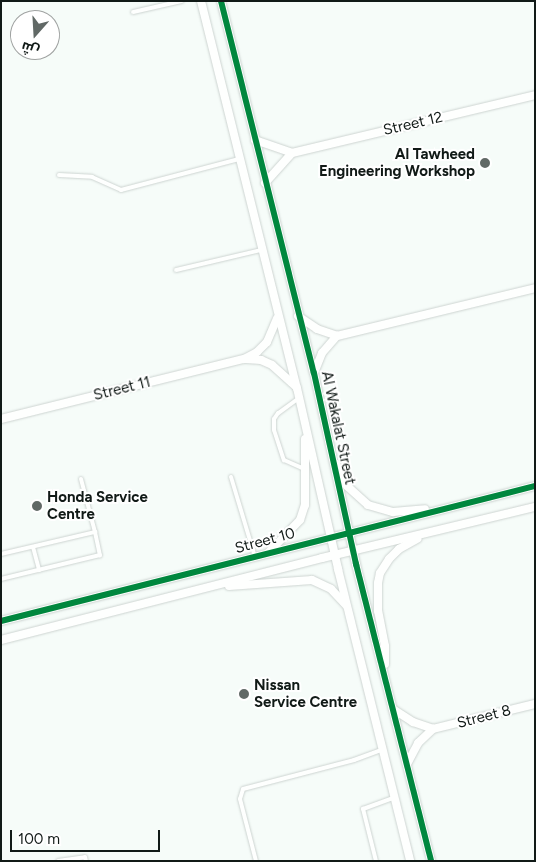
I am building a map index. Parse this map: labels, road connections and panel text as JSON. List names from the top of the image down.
{
  "streets": {
    "street": [
      "Street 12",
      "Street 11",
      "Al Wakalat Street",
      "Street 10",
      "Street 8"
    ]
  },
  "crossings": [
    ["Street 11", "Al Wakalat Street"],
    ["Al Wakalat Street", "Street 10"]
  ],
  "places": ["Al Tawheed Engineering Workshop", "Honda Service Centre", "Nissan Service Centre"],
  "scale_bar": "100 m",
  "north": "bottom"
}
